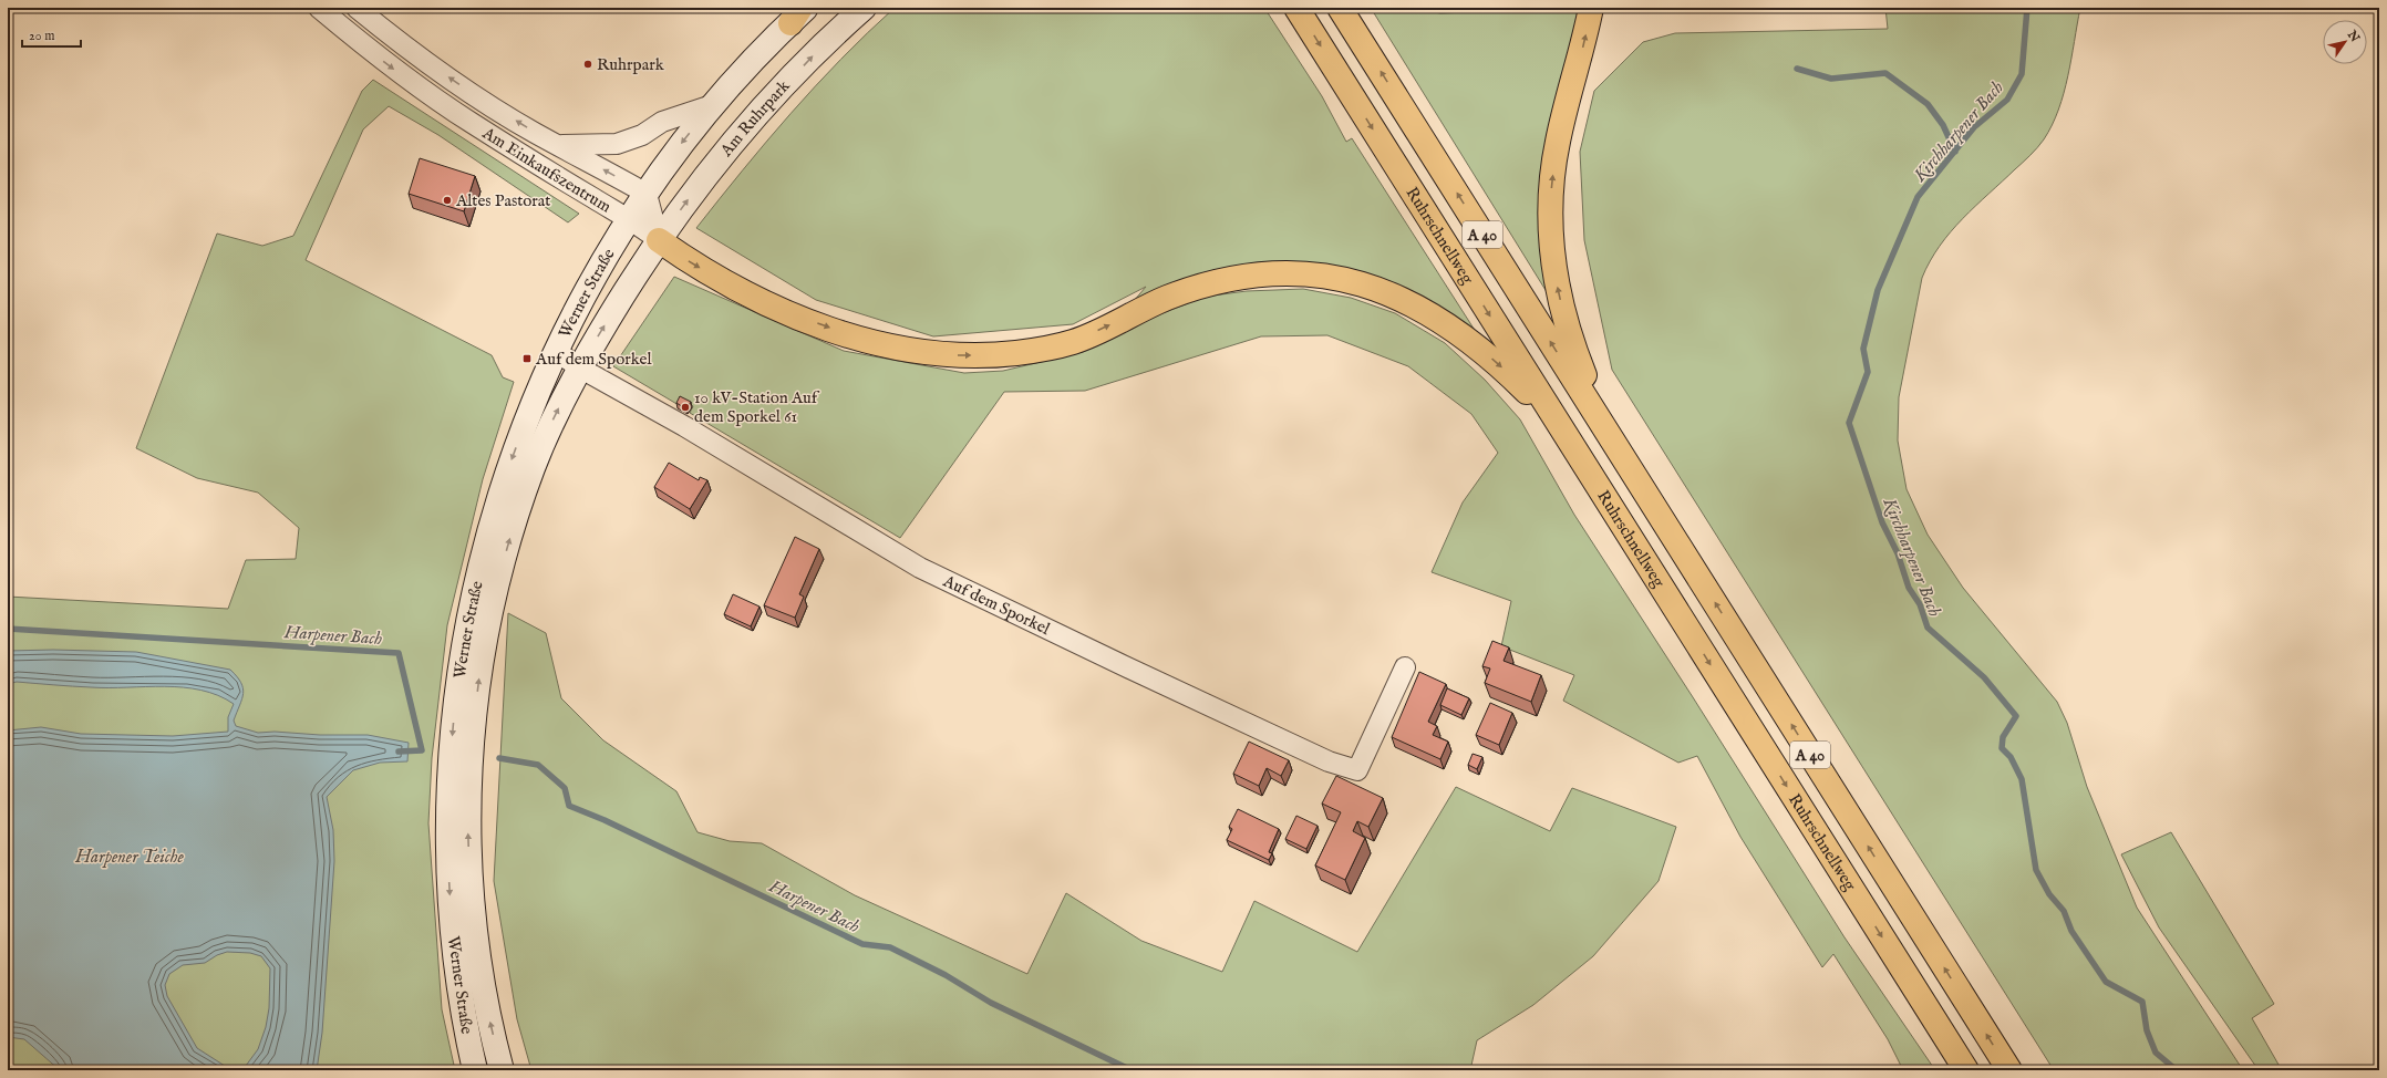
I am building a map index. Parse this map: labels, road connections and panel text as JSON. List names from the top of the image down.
{
  "streets": {
    "highway": ["A 40", "Ruhrschnellweg"],
    "main road": ["Am Ruhrpark", "Werner Straße"],
    "street": ["Am Einkaufszentrum", "Auf dem Sporkel"]
  },
  "crossings": [
    ["Am Ruhrpark", "Am Einkaufszentrum"],
    ["Am Ruhrpark", "Werner Straße"],
    ["Am Einkaufszentrum", "Werner Straße"],
    ["Werner Straße", "Auf dem Sporkel"]
  ],
  "water": ["Kirchharpener Bach", "Harpener Bach", "Harpener Teiche"],
  "places": {
    "other": ["Ruhrpark", "Altes Pastorat", "10 kV-Station Auf dem Sporkel 61"],
    "transit": ["Auf dem Sporkel"]
  },
  "scale_bar": "20 m",
  "north": "top right"
}
